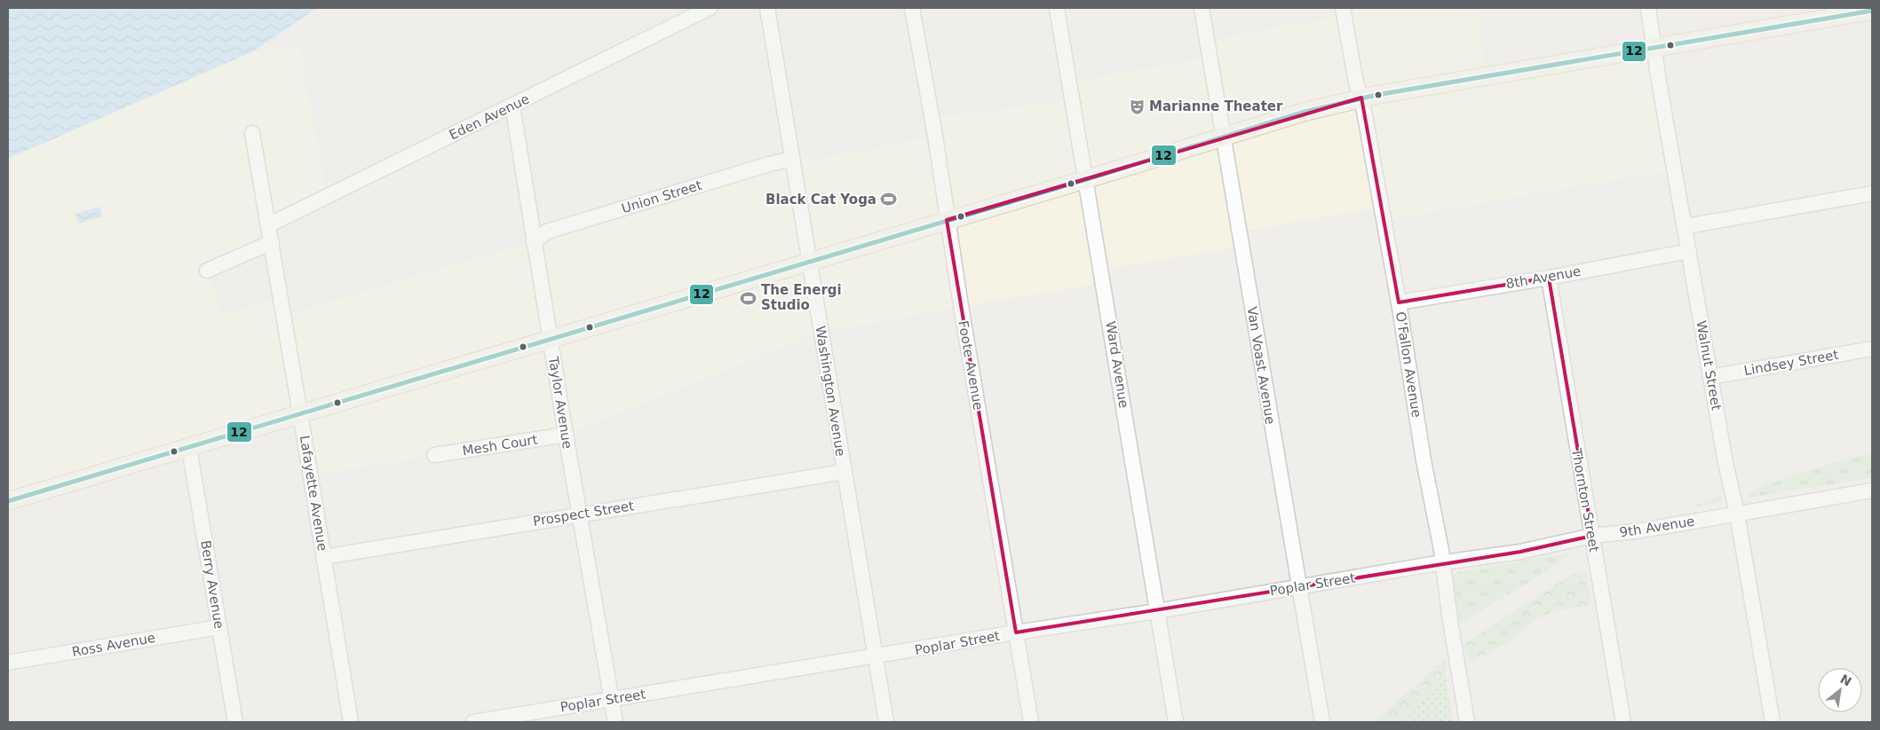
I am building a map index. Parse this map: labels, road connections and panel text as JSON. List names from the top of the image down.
{
  "streets": {
    "street": [
      "Eden Avenue",
      "Union Street",
      "8th Avenue",
      "Lindsey Street",
      "Ward Avenue",
      "O’Fallon Avenue",
      "Foote Avenue",
      "Van Voast Avenue",
      "Walnut Street",
      "Washington Avenue",
      "Taylor Avenue",
      "Mesh Court",
      "Lafayette Avenue",
      "Thornton Street",
      "Prospect Street",
      "9th Avenue",
      "Berry Avenue",
      "Poplar Street",
      "Ross Avenue"
    ]
  },
  "crossings": [
    ["Eden Avenue", "Taylor Avenue"],
    ["Eden Avenue", "Lafayette Avenue"],
    ["Union Street", "Washington Avenue"],
    ["Union Street", "Taylor Avenue"],
    ["8th Avenue", "O’Fallon Avenue"],
    ["8th Avenue", "Walnut Street"],
    ["8th Avenue", "Thornton Street"],
    ["Lindsey Street", "Walnut Street"],
    ["Ward Avenue", "Poplar Street"],
    ["O’Fallon Avenue", "9th Avenue"],
    ["O’Fallon Avenue", "Poplar Street"],
    ["Foote Avenue", "Poplar Street"],
    ["Van Voast Avenue", "Poplar Street"],
    ["Walnut Street", "9th Avenue"],
    ["Washington Avenue", "Prospect Street"],
    ["Washington Avenue", "Poplar Street"],
    ["Taylor Avenue", "Mesh Court"],
    ["Taylor Avenue", "Prospect Street"],
    ["Taylor Avenue", "Poplar Street"],
    ["Lafayette Avenue", "Prospect Street"],
    ["Thornton Street", "9th Avenue"],
    ["9th Avenue", "Poplar Street"],
    ["Berry Avenue", "Ross Avenue"]
  ],
  "places": {
    "theatre": ["Marianne Theater"],
    "sports": ["Black Cat Yoga", "The Energi Studio"]
  },
  "lines": ["transit line 12"],
  "north": "top right"
}
